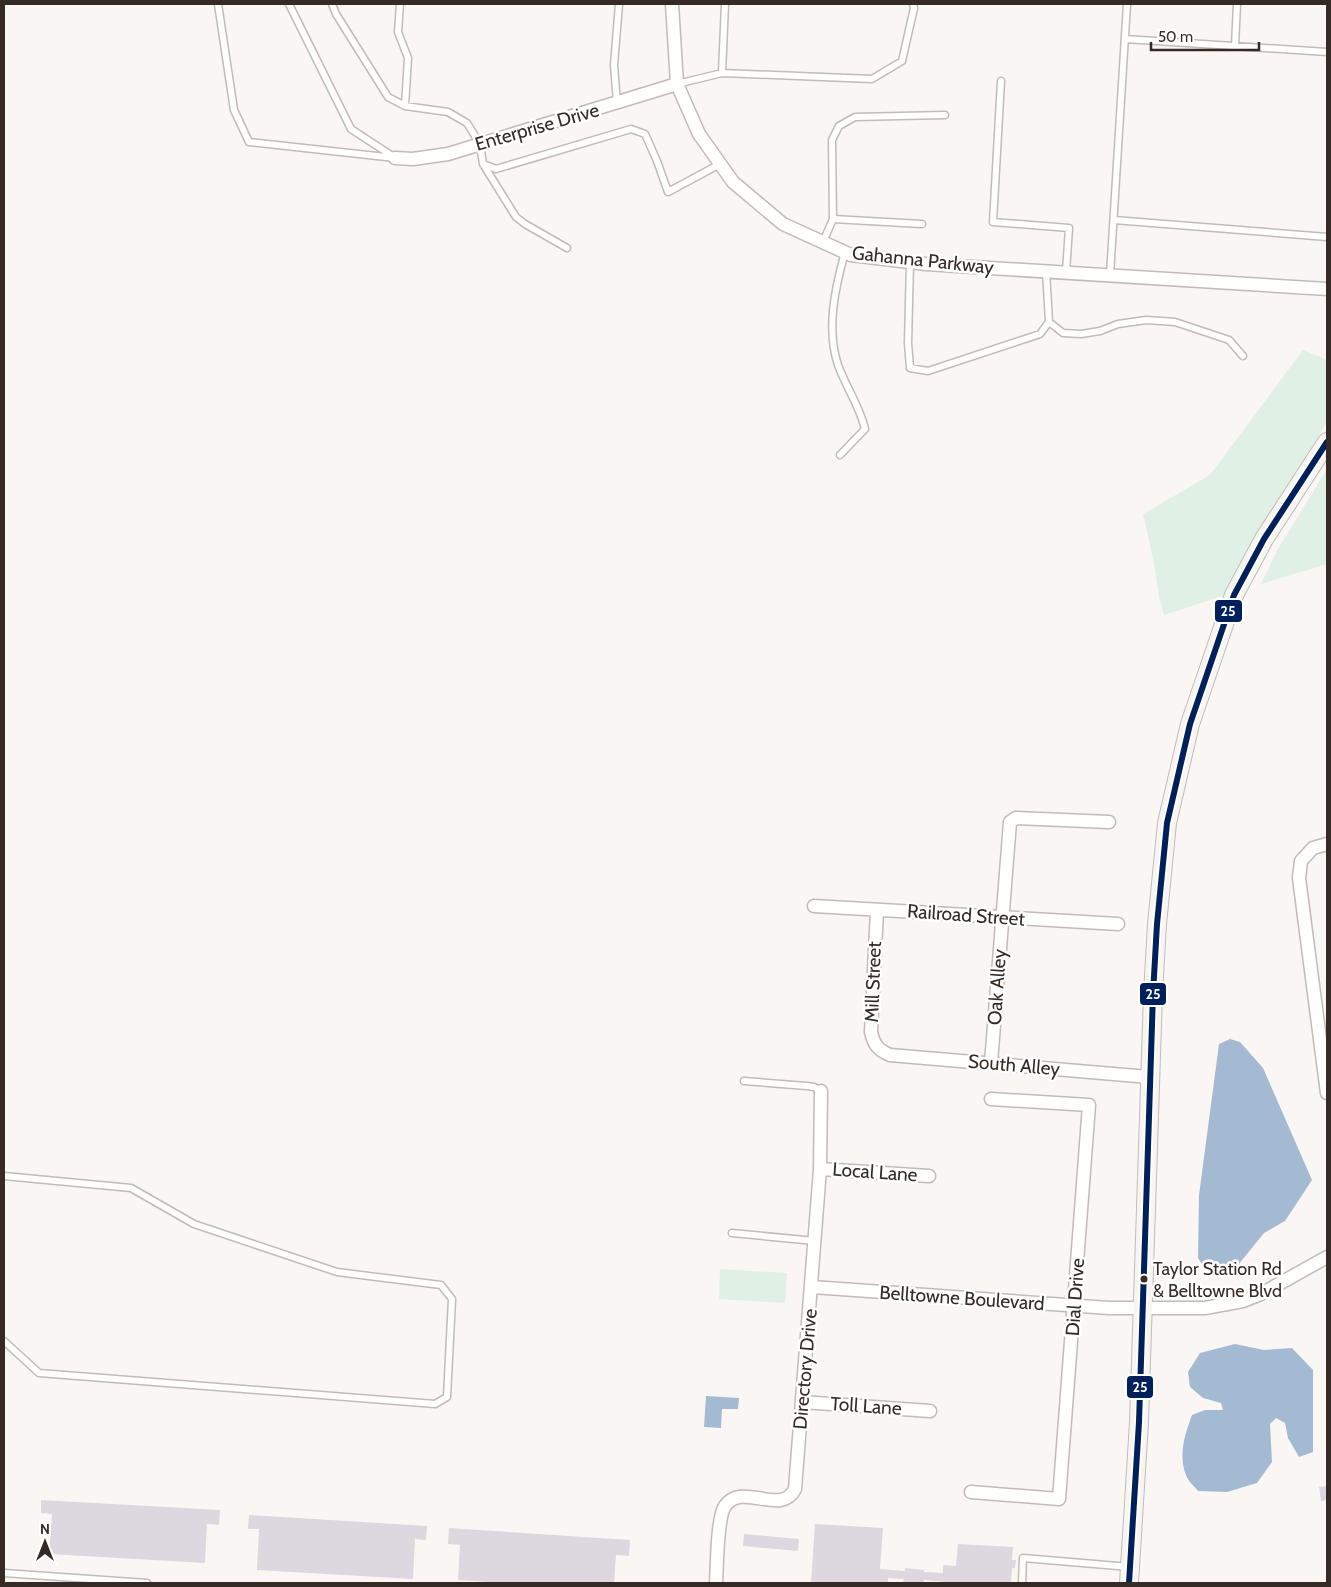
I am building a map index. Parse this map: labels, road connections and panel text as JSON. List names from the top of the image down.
{
  "streets": {
    "street": [
      "Enterprise Drive",
      "Gahanna Parkway",
      "Railroad Street",
      "Mill Street",
      "Oak Alley",
      "South Alley",
      "Local Lane",
      "Dial Drive",
      "Belltowne Boulevard",
      "Directory Drive",
      "Toll Lane"
    ]
  },
  "crossings": [
    ["Enterprise Drive", "Gahanna Parkway"],
    ["Railroad Street", "Mill Street"],
    ["Railroad Street", "Oak Alley"],
    ["Mill Street", "South Alley"],
    ["Oak Alley", "South Alley"],
    ["Local Lane", "Directory Drive"],
    ["Dial Drive", "Belltowne Boulevard"],
    ["Belltowne Boulevard", "Directory Drive"],
    ["Directory Drive", "Toll Lane"]
  ],
  "places": ["Taylor Station Rd & Belltowne Blvd"],
  "lines": ["transit line 25"],
  "scale_bar": "50 m",
  "north": "top"
}
